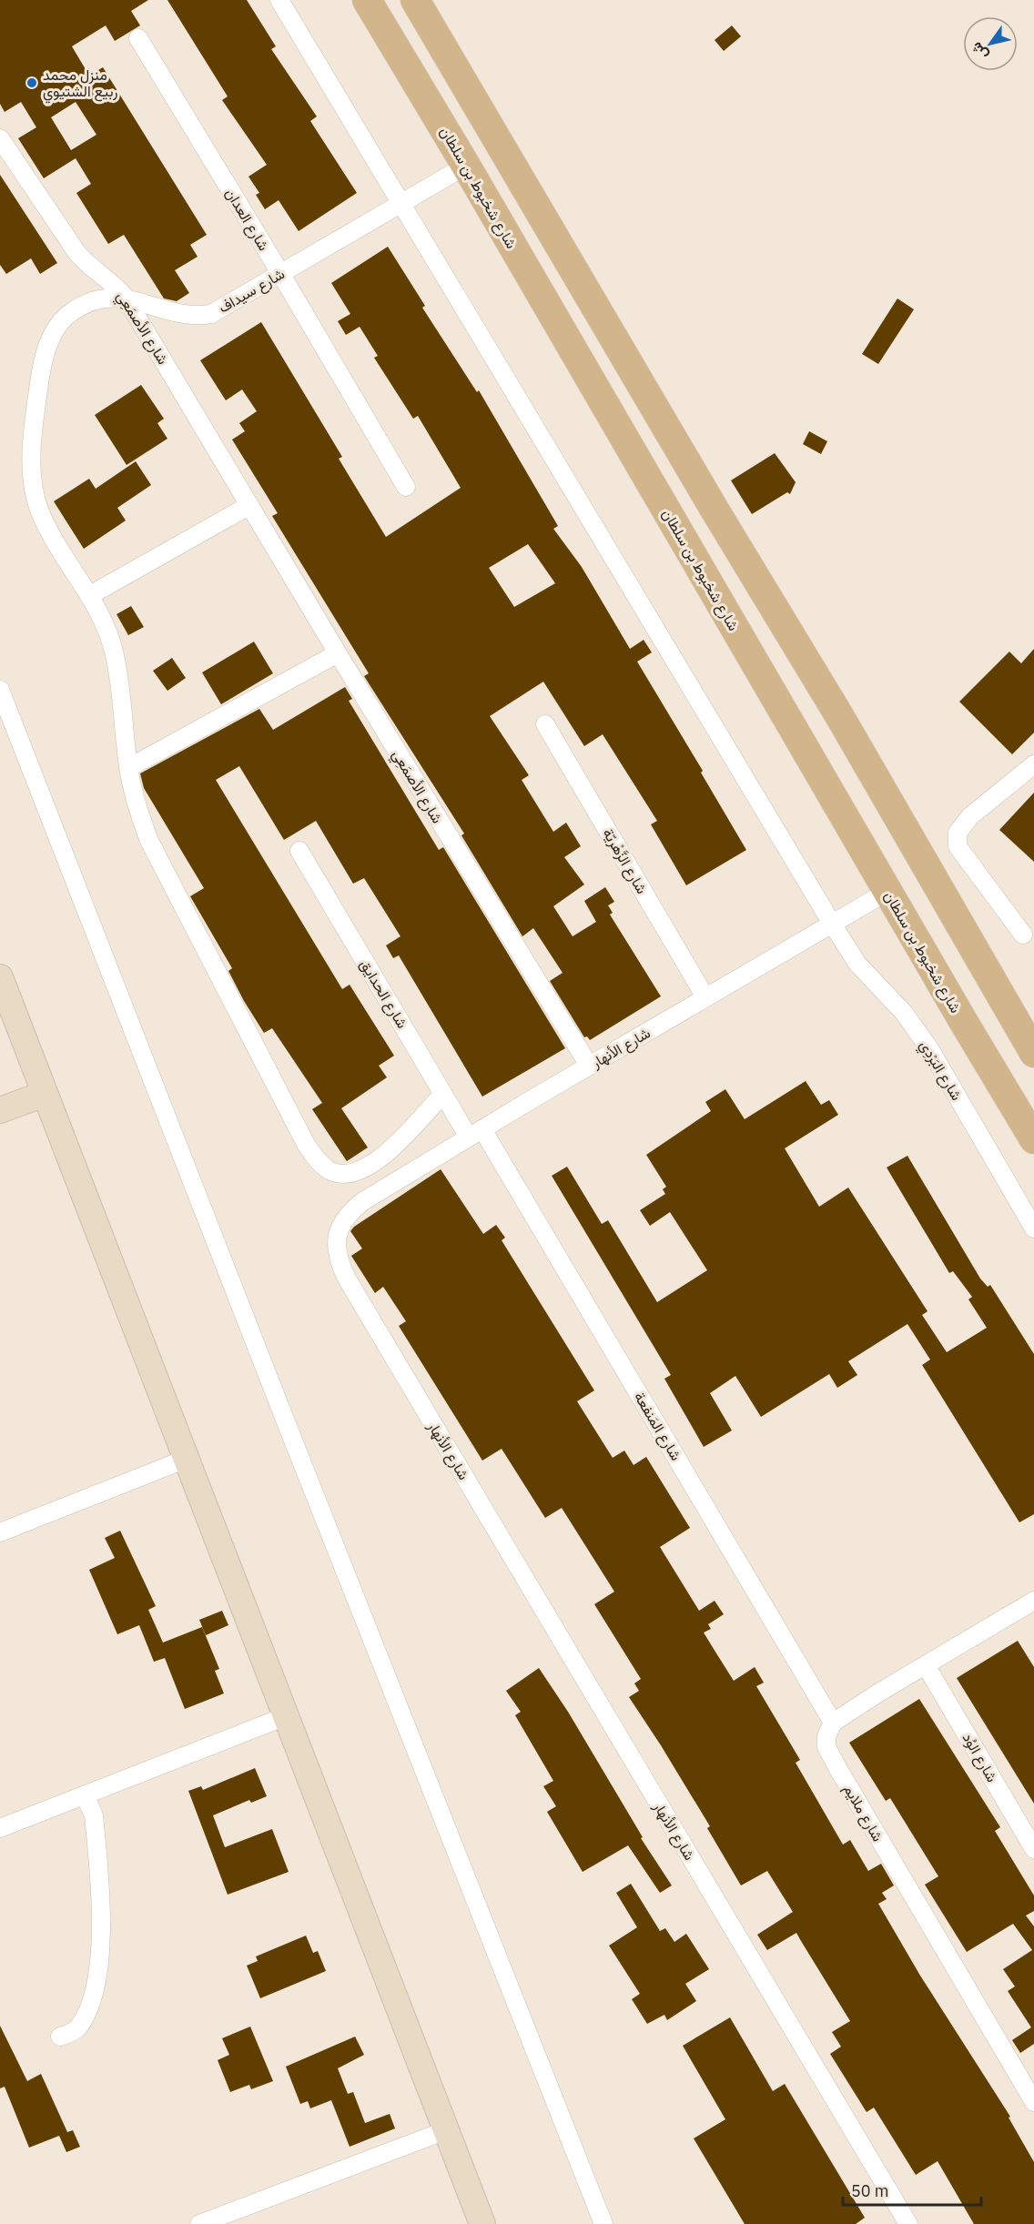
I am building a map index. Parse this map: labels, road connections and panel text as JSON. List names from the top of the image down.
{
  "streets": {
    "main road": ["شارع شخبوط بن سلطان"],
    "street": [
      "شارع العدان",
      "شارع سيداف",
      "شارع الأصمَعِي",
      "شارع الزَّهْريّة",
      "شارع الحدايق",
      "شارع الأنهار",
      "شارع البَرْدِي",
      "شارع المَنفعة",
      "شارع الوُد",
      "شارع ملايم"
    ]
  },
  "crossings": [
    ["شارع شخبوط بن سلطان", "شارع سيداف"],
    ["شارع شخبوط بن سلطان", "شارع الأنهار"],
    ["شارع العدان", "شارع سيداف"],
    ["شارع سيداف", "شارع الأصمَعِي"],
    ["شارع سيداف", "شارع الحدايق"],
    ["شارع سيداف", "شارع البَرْدِي"],
    ["شارع الأصمَعِي", "شارع الأنهار"],
    ["شارع الزَّهْريّة", "شارع الأنهار"],
    ["شارع الحدايق", "شارع الأنهار"],
    ["شارع الحدايق", "شارع المَنفعة"],
    ["شارع الأنهار", "شارع البَرْدِي"],
    ["شارع الأنهار", "شارع المَنفعة"],
    ["شارع المَنفعة", "شارع ملايم"]
  ],
  "places": ["منزل محمد ربيع الشتيوي"],
  "scale_bar": "50 m",
  "north": "bottom left"
}
